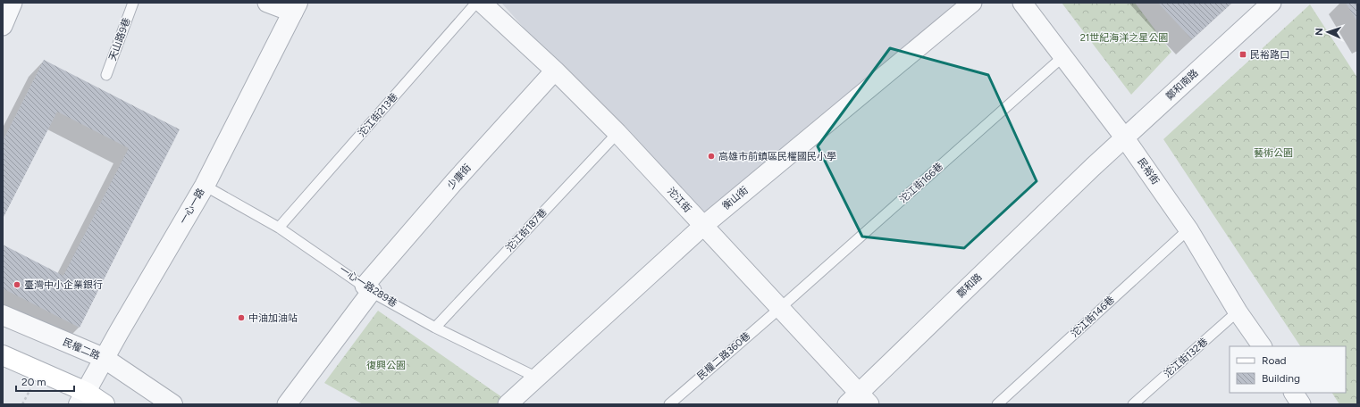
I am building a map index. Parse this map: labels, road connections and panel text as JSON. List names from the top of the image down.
{
  "streets": {
    "street": [
      "鄭和南路",
      "民裕街",
      "少康街",
      "衡山街",
      "沱江街",
      "一心一路",
      "鄭和路",
      "民權二路"
    ],
    "lane": [
      "天山路9巷",
      "沱江街213巷",
      "沱江街166巷",
      "沱江街187巷",
      "一心一路289巷",
      "沱江街146巷",
      "民權二路360巷",
      "沱江街132巷"
    ]
  },
  "crossings": [
    ["鄭和南路", "民裕街"],
    ["鄭和南路", "鄭和路"],
    ["沱江街213巷", "一心一路289巷"],
    ["民裕街", "沱江街166巷"],
    ["民裕街", "沱江街146巷"],
    ["民裕街", "沱江街132巷"],
    ["少康街", "沱江街"],
    ["少康街", "一心一路289巷"],
    ["沱江街166巷", "沱江街"],
    ["沱江街166巷", "民權二路360巷"],
    ["衡山街", "沱江街"],
    ["衡山街", "一心一路289巷"],
    ["沱江街", "沱江街187巷"],
    ["沱江街", "鄭和路"],
    ["沱江街", "民權二路360巷"],
    ["一心一路", "一心一路289巷"],
    ["一心一路", "民權二路"],
    ["沱江街187巷", "一心一路289巷"]
  ],
  "parks": ["21世紀海洋之星公園", "藝術公園", "復興公園"],
  "places": {
    "transit": ["民裕路口"],
    "other": ["高雄市前鎮區民權國民小學", "臺灣中小企業銀行", "中油加油站"]
  },
  "legend": ["Road", "Building"],
  "scale_bar": "20 m",
  "north": "left"
}
